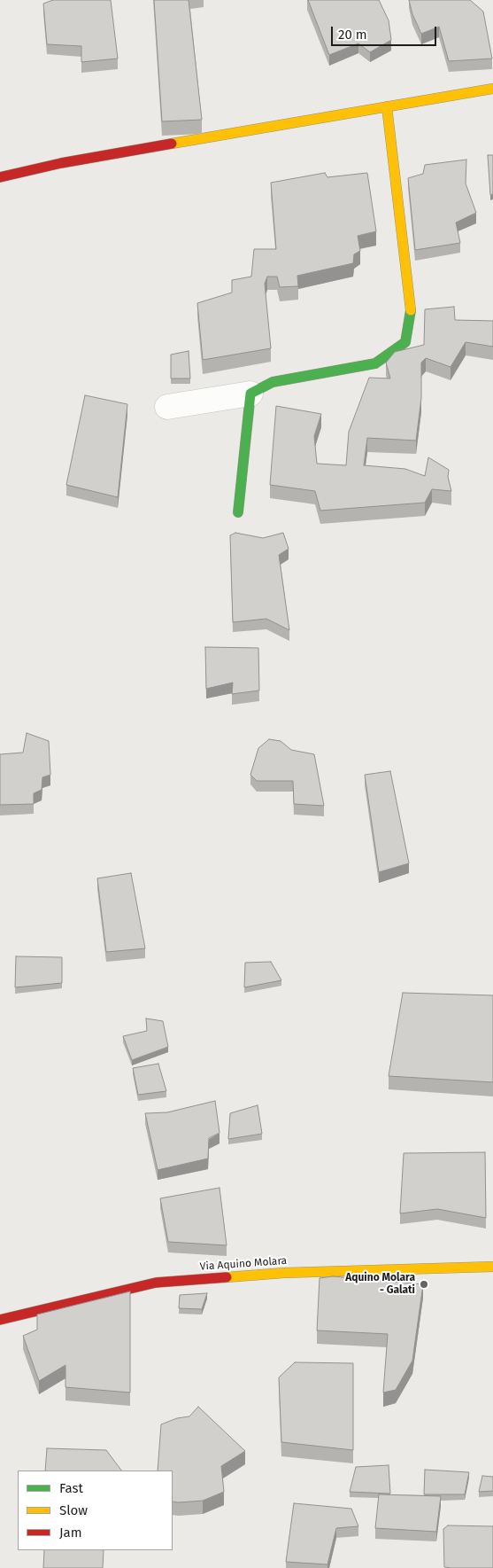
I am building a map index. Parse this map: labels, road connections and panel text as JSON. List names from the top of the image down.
{
  "streets": {
    "street": ["Via Aquino Molara"]
  },
  "places": ["Aquino Molara - Galati"],
  "legend": ["Fast", "Slow", "Jam"],
  "scale_bar": "20 m"
}
